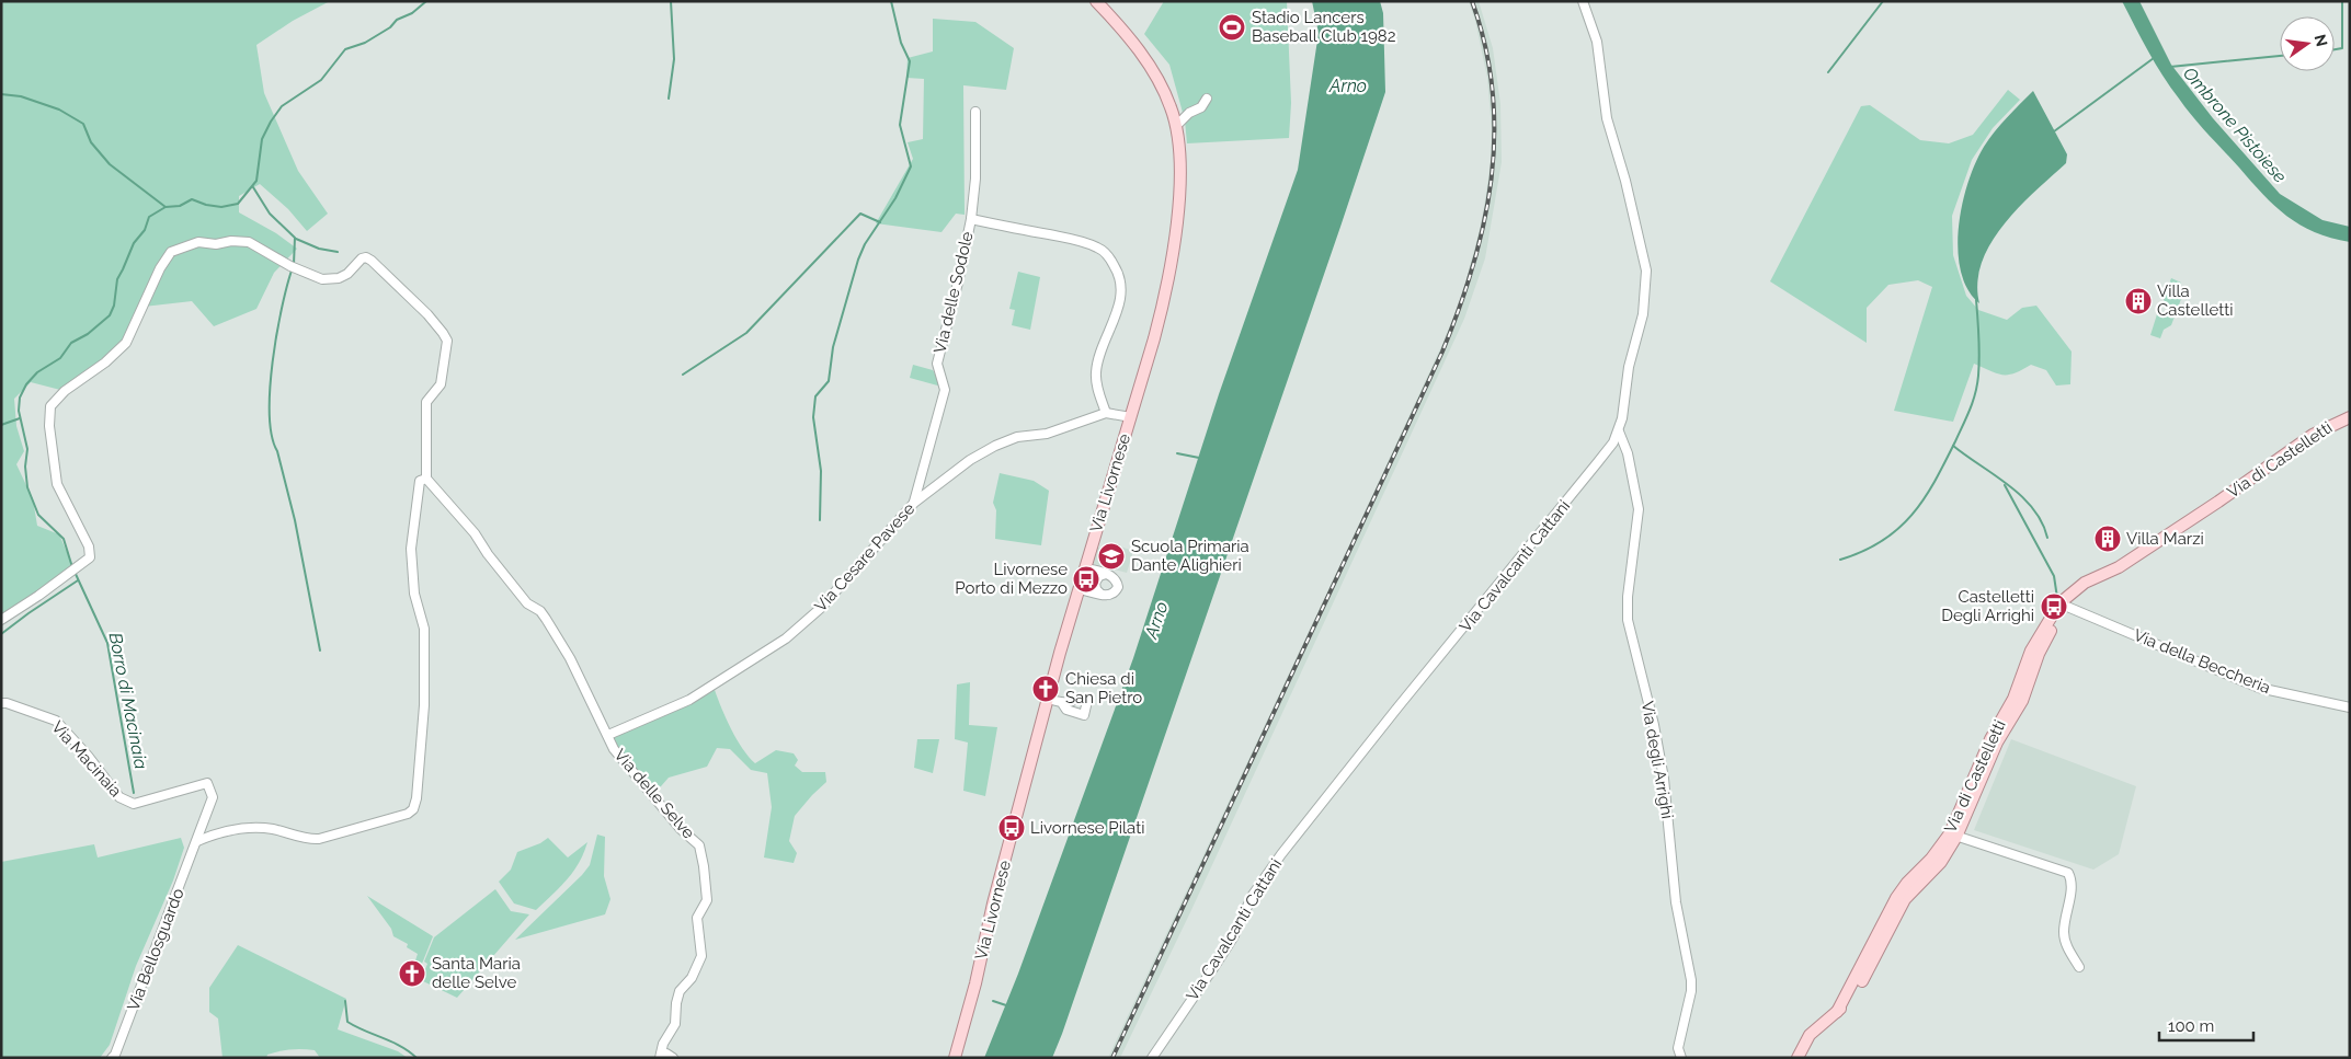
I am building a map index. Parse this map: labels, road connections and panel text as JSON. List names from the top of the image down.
{
  "streets": {
    "main road": ["Via di Castelletti", "Via Livornese"],
    "street": [
      "Via delle Sodole",
      "Via Cesare Pavese",
      "Via Cavalcanti Cattani",
      "Via della Beccheria",
      "Via Macinaia",
      "Via degli Arrighi",
      "Via delle Selve",
      "Via Bellosguardo"
    ]
  },
  "crossings": [
    ["Via delle Sodole", "Via Cesare Pavese"],
    ["Via di Castelletti", "Via della Beccheria"],
    ["Via Livornese", "Via Cesare Pavese"],
    ["Via Cesare Pavese", "Via delle Selve"],
    ["Via Cavalcanti Cattani", "Via degli Arrighi"],
    ["Via Macinaia", "Via Bellosguardo"]
  ],
  "water": ["Arno", "Ombrone Pistoiese", "Borro di Macinaia"],
  "places": {
    "sports": ["Stadio Lancers Baseball Club 1982"],
    "building": ["Villa Castelletti", "Villa Marzi"],
    "school or university": ["Scuola Primaria Dante Alighieri"],
    "bus stop": ["Livornese Porto di Mezzo", "Castelletti Degli Arrighi", "Livornese Pilati"],
    "church": ["Chiesa di San Pietro", "Santa Maria delle Selve"]
  },
  "scale_bar": "100 m",
  "north": "right"
}
